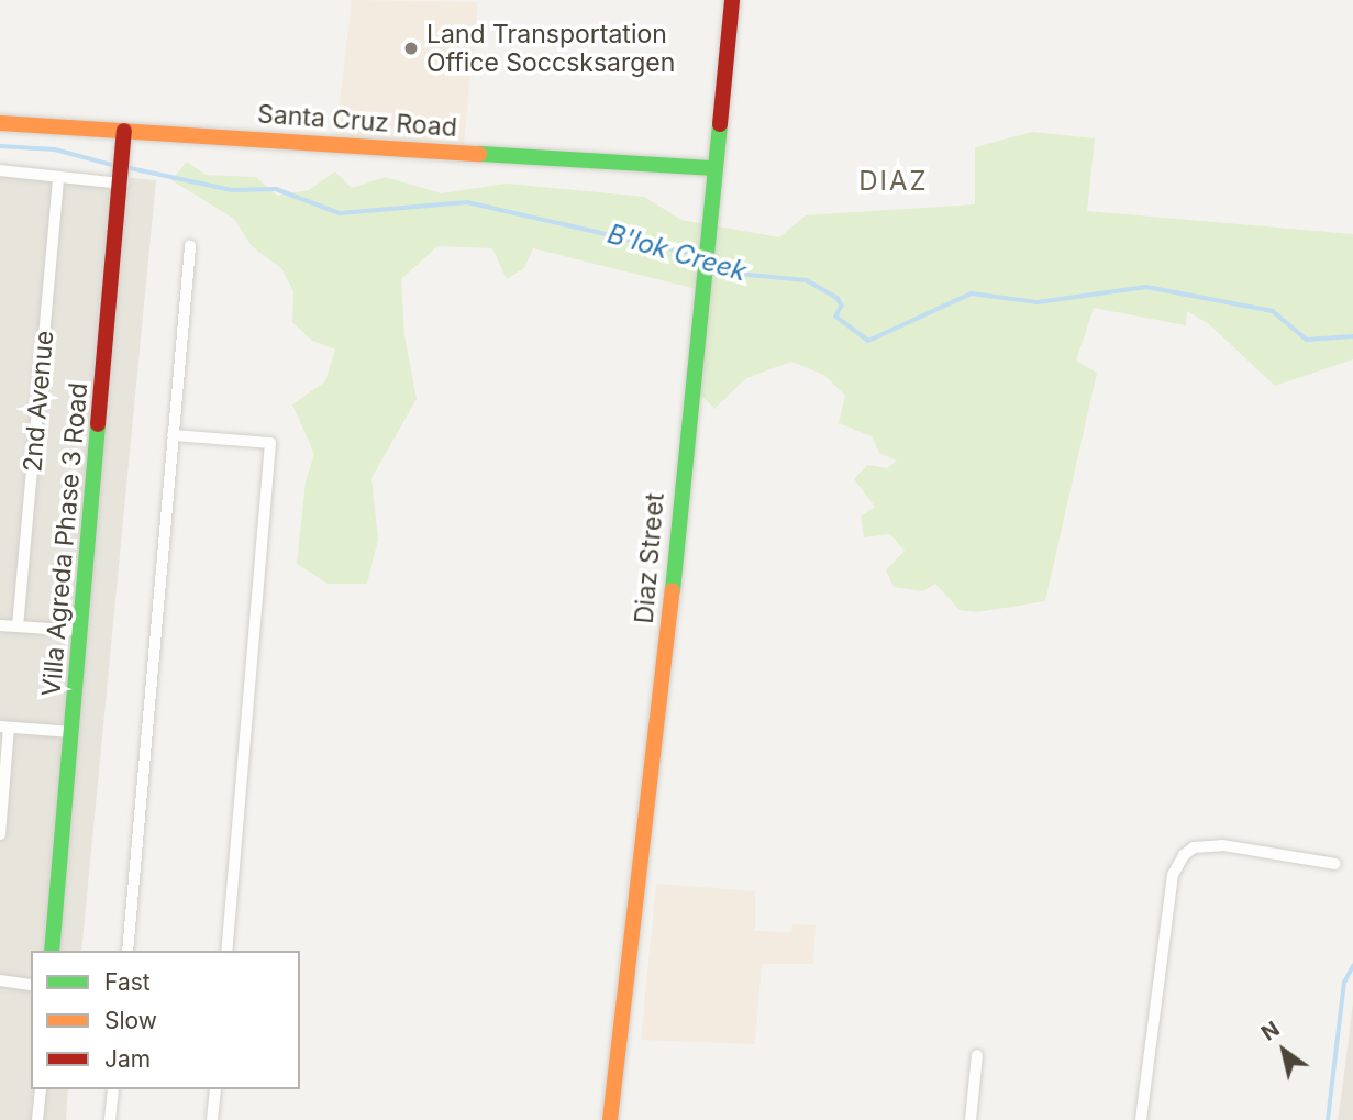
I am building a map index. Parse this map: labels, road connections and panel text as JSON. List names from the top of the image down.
{
  "streets": {
    "street": [
      "Santa Cruz Road",
      "2nd Avenue",
      "Villa Agreda Phase 3 Road",
      "Diaz Street"
    ]
  },
  "crossings": [
    ["Santa Cruz Road", "Villa Agreda Phase 3 Road"],
    ["Santa Cruz Road", "Diaz Street"]
  ],
  "districts": ["DIAZ"],
  "water": ["B'lok Creek"],
  "places": ["Land Transportation Office Soccsksargen"],
  "legend": ["Fast", "Slow", "Jam"],
  "north": "top left"
}
